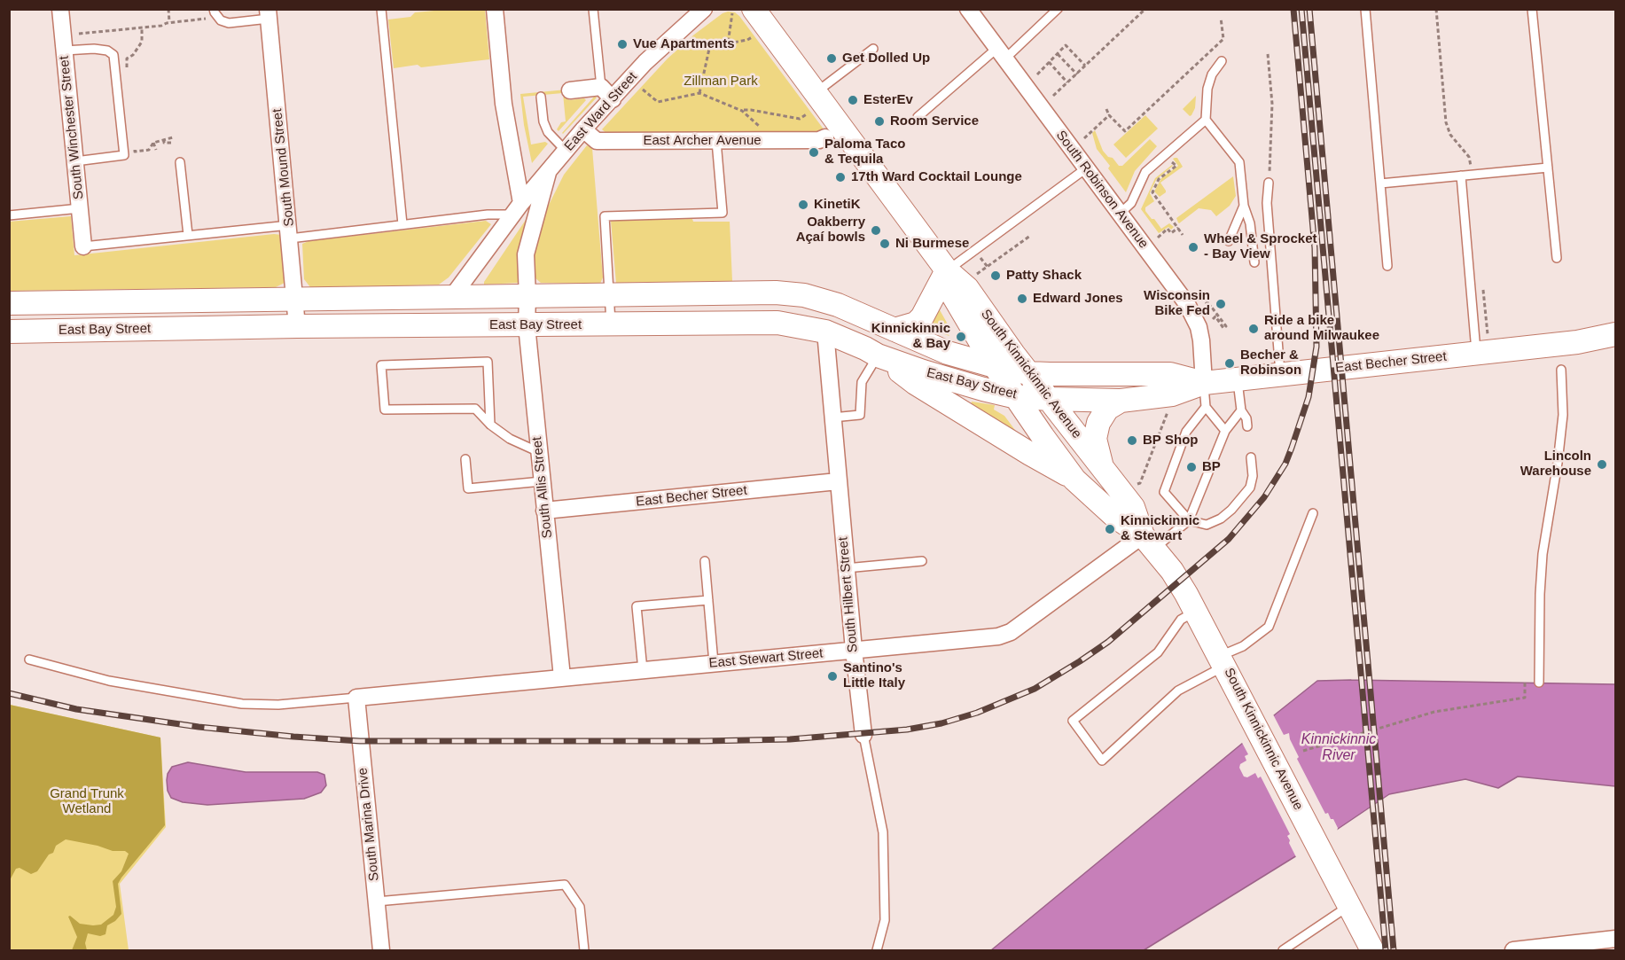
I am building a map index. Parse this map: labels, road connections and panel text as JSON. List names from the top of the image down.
{
  "streets": {
    "main road": ["East Bay Street", "East Becher Street", "South Kinnickinnic Avenue"],
    "street": [
      "East Ward Street",
      "South Winchester Street",
      "East Archer Avenue",
      "South Mound Street",
      "South Robinson Avenue",
      "South Allis Street",
      "South Hilbert Street",
      "East Stewart Street",
      "South Marina Drive"
    ]
  },
  "crossings": [
    ["East Ward Street", "East Archer Avenue"],
    ["East Ward Street", "East Bay Street"],
    ["East Ward Street", "South Allis Street"],
    ["South Mound Street", "East Bay Street"],
    ["South Robinson Avenue", "East Becher Street"],
    ["East Bay Street", "East Becher Street"],
    ["East Bay Street", "South Kinnickinnic Avenue"],
    ["East Bay Street", "South Allis Street"],
    ["East Bay Street", "South Hilbert Street"],
    ["East Becher Street", "South Kinnickinnic Avenue"],
    ["East Becher Street", "South Allis Street"],
    ["East Becher Street", "South Hilbert Street"],
    ["South Kinnickinnic Avenue", "East Stewart Street"],
    ["South Allis Street", "East Stewart Street"],
    ["South Hilbert Street", "East Stewart Street"],
    ["East Stewart Street", "South Marina Drive"]
  ],
  "water": ["Kinnickinnic River"],
  "parks": ["Zillman Park", "Grand Trunk Wetland"],
  "places": [
    "Vue Apartments",
    "Get Dolled Up",
    "EsterEv",
    "Room Service",
    "Paloma Taco & Tequila",
    "17th Ward Cocktail Lounge",
    "KinetiK",
    "Oakberry Açaí bowls",
    "Ni Burmese",
    "Wheel & Sprocket - Bay View",
    "Patty Shack",
    "Edward Jones",
    "Wisconsin Bike Fed",
    "Ride a bike around Milwaukee",
    "Kinnickinnic & Bay",
    "Becher & Robinson",
    "BP Shop",
    "Lincoln Warehouse",
    "BP",
    "Kinnickinnic & Stewart",
    "Santino's Little Italy"
  ]
}
